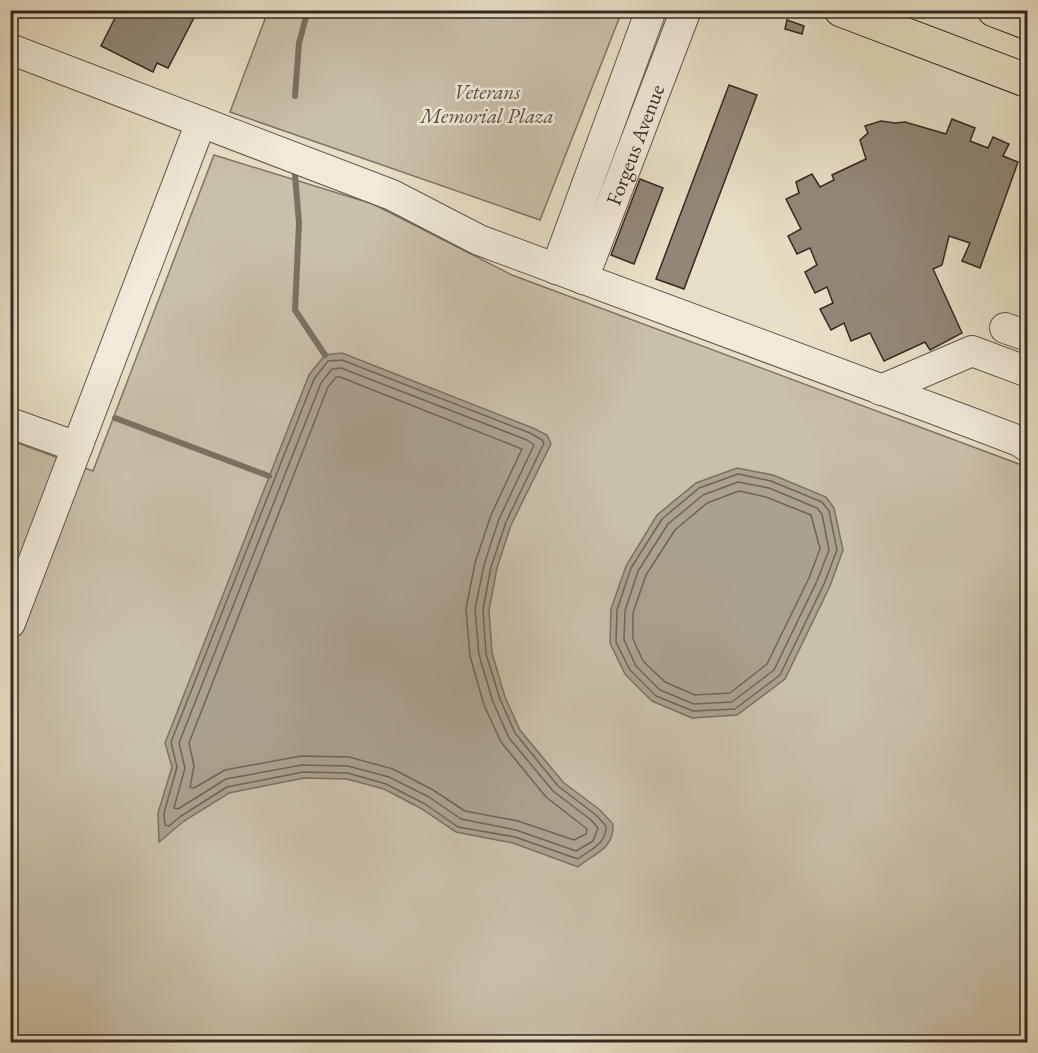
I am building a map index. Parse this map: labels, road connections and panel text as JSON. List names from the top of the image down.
{
  "streets": {
    "street": ["Forgeus Avenue"]
  },
  "parks": ["Veterans Memorial Plaza"]
}
